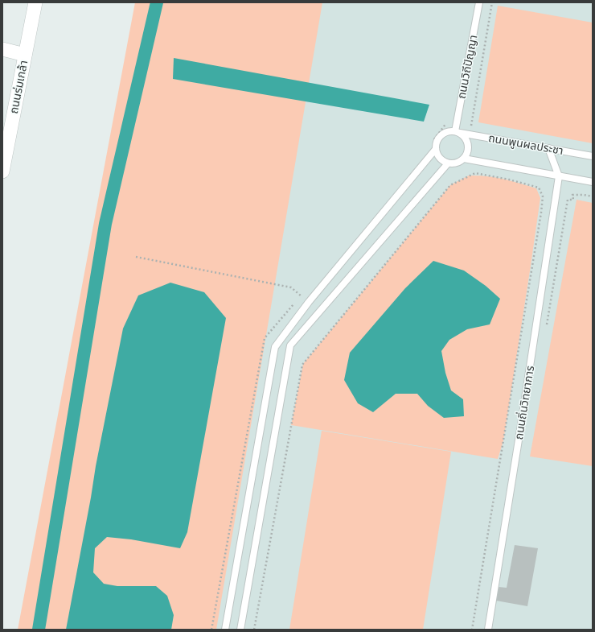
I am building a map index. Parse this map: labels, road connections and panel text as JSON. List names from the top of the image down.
{
  "streets": {
    "street": ["ถนนร่มเกล้า"],
    "lane": ["ถนนวิถีปัญญา", "ถนนพูนผลประชา", "ถนนถิ่นวิทยาการ"]
  },
  "crossings": [
    ["ถนนวิถีปัญญา", "ถนนพูนผลประชา"]
  ]
}
